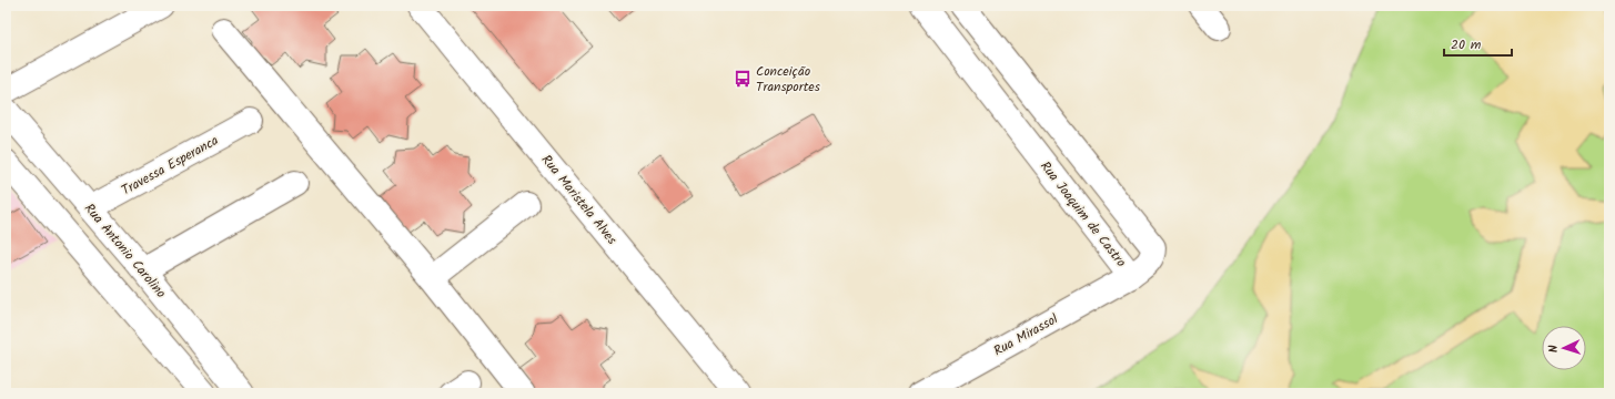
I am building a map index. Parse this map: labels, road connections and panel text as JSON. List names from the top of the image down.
{
  "streets": {
    "street": [
      "Travessa Esperanca",
      "Rua Maristela Alves",
      "Rua Joaquim de Castro",
      "Rua Antonio Carolino",
      "Rua Mirassol"
    ]
  },
  "crossings": [
    ["Travessa Esperanca", "Rua Antonio Carolino"],
    ["Rua Joaquim de Castro", "Rua Mirassol"]
  ],
  "places": {
    "bus stop": ["Conceição Transportes"]
  },
  "scale_bar": "20 m",
  "north": "left"
}
